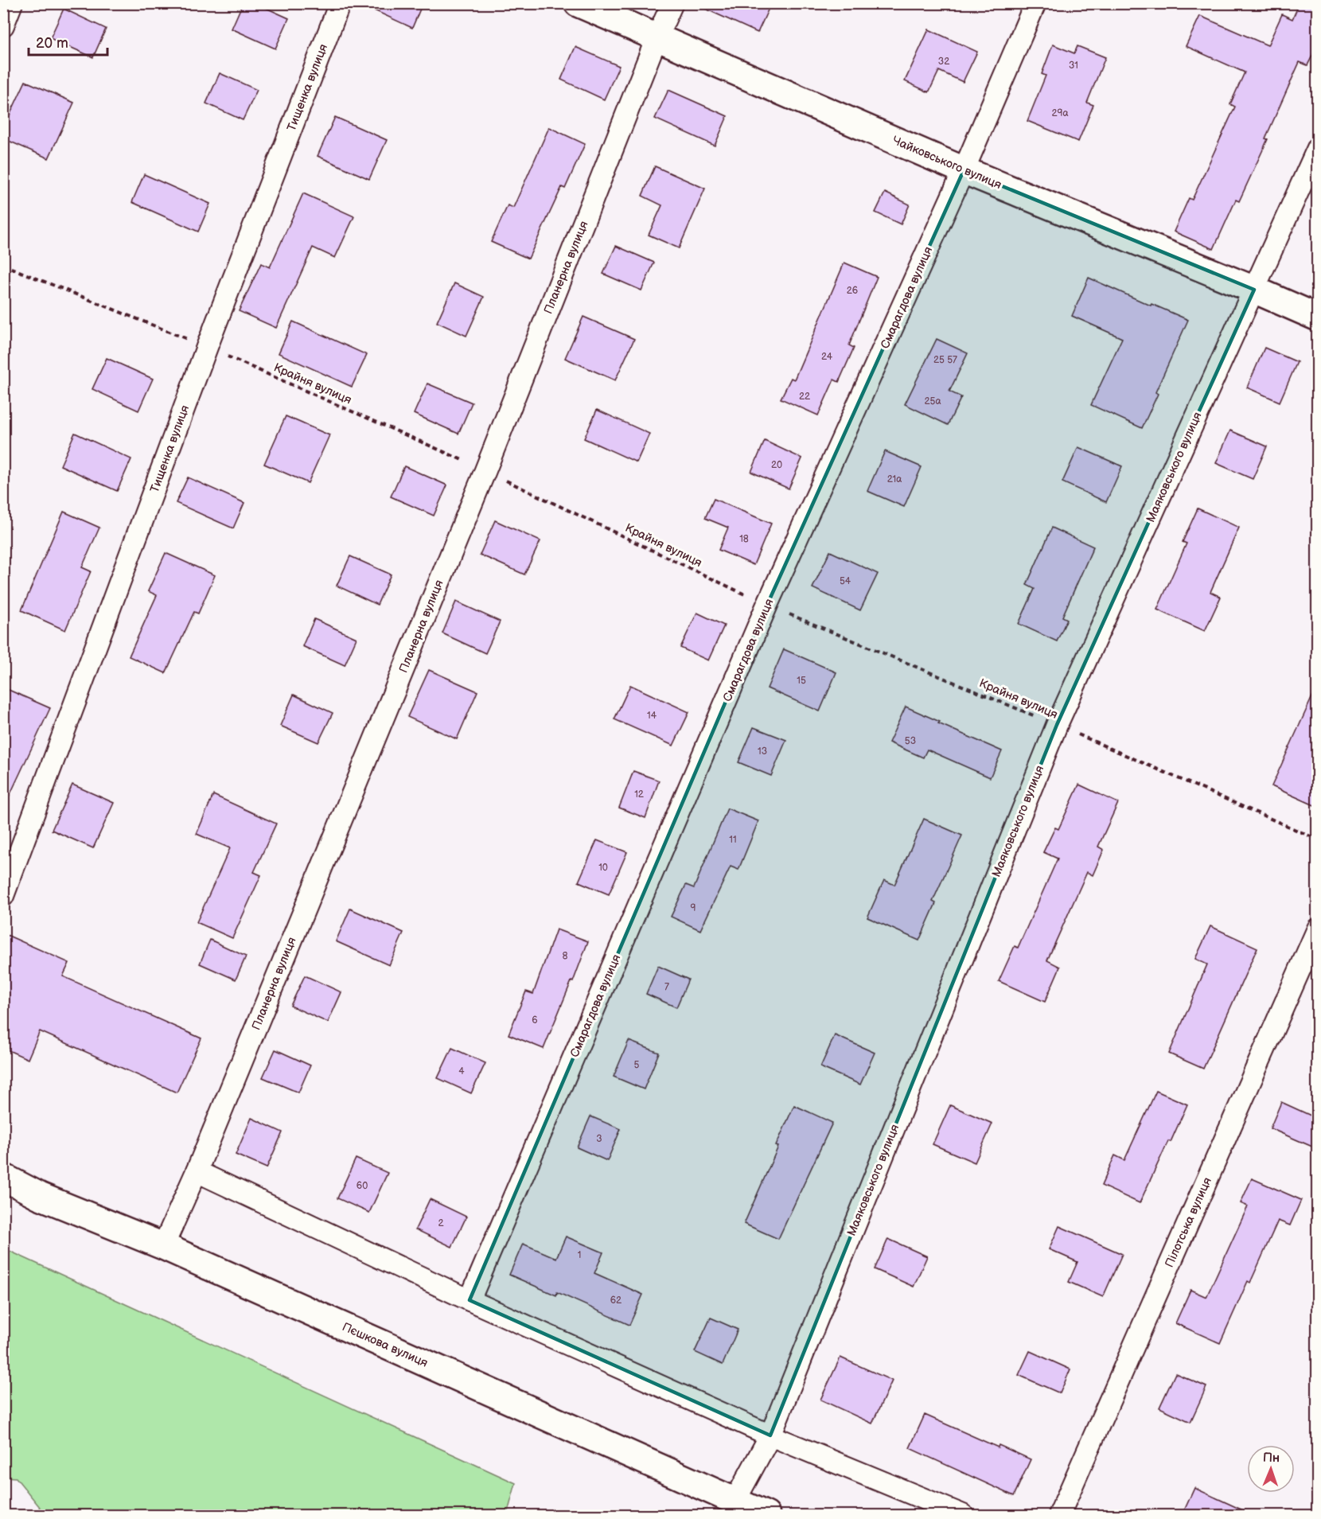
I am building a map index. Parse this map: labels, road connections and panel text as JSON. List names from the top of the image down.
{
  "streets": {
    "street": [
      "Тищенка вулиця",
      "Чайковського вулиця",
      "Планерна вулиця",
      "Смарагдова вулиця",
      "Маяковського вулиця",
      "Пілотська вулиця",
      "Пєшкова вулиця"
    ],
    "path": ["Крайня вулиця"]
  },
  "crossings": [
    ["Тищенка вулиця", "Крайня вулиця"],
    ["Чайковського вулиця", "Планерна вулиця"],
    ["Чайковського вулиця", "Смарагдова вулиця"],
    ["Чайковського вулиця", "Маяковського вулиця"],
    ["Планерна вулиця", "Крайня вулиця"],
    ["Планерна вулиця", "Пєшкова вулиця"],
    ["Смарагдова вулиця", "Крайня вулиця"],
    ["Крайня вулиця", "Маяковського вулиця"],
    ["Маяковського вулиця", "Пєшкова вулиця"]
  ],
  "house_numbers": [
    "32",
    "31",
    "29а",
    "26",
    "24",
    "25 57",
    "22",
    "25а",
    "20",
    "21а",
    "18",
    "54",
    "15",
    "14",
    "53",
    "13",
    "12",
    "11",
    "10",
    "9",
    "8",
    "7",
    "6",
    "5",
    "4",
    "3",
    "60",
    "2",
    "1",
    "62"
  ],
  "scale_bar": "20 m",
  "north": "top"
}
